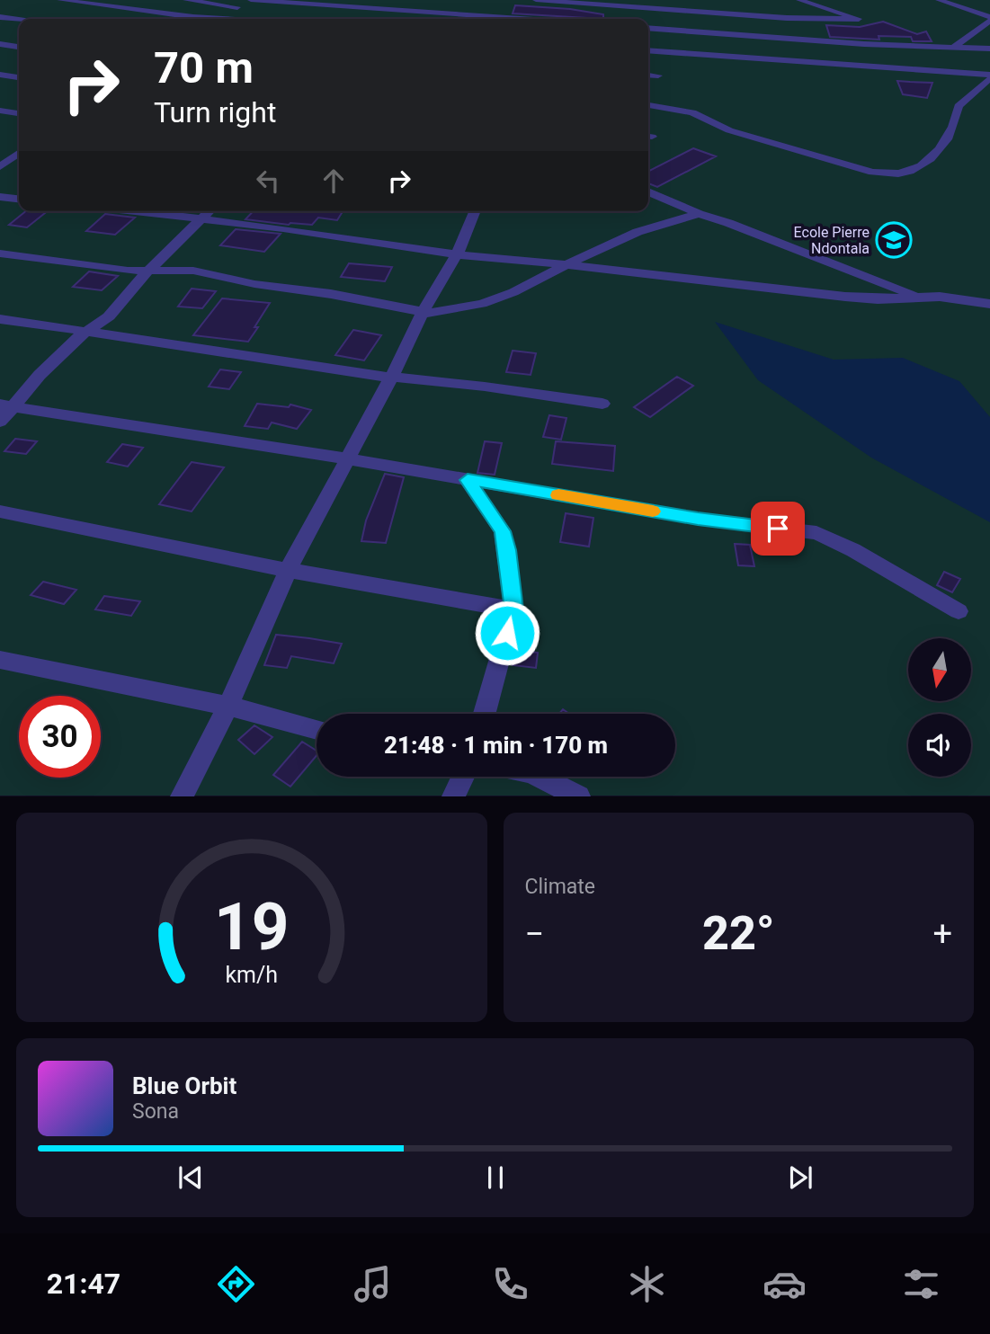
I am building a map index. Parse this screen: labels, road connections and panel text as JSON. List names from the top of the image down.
{
  "places": {
    "school or university": ["Ecole Pierre Ndontala"]
  },
  "north": "bottom",
  "page": {
    "turn": ["70 m", "Turn right"],
    "limit": "30",
    "trip": "21:48 · 1 min · 170 m",
    "tile": "Climate",
    "heat": ["−", "22°", "+"],
    "song": ["Blue Orbit", "Sona"],
    "tabs": "21:47",
    "gauge": ["19", "km/h"]
  }
}
